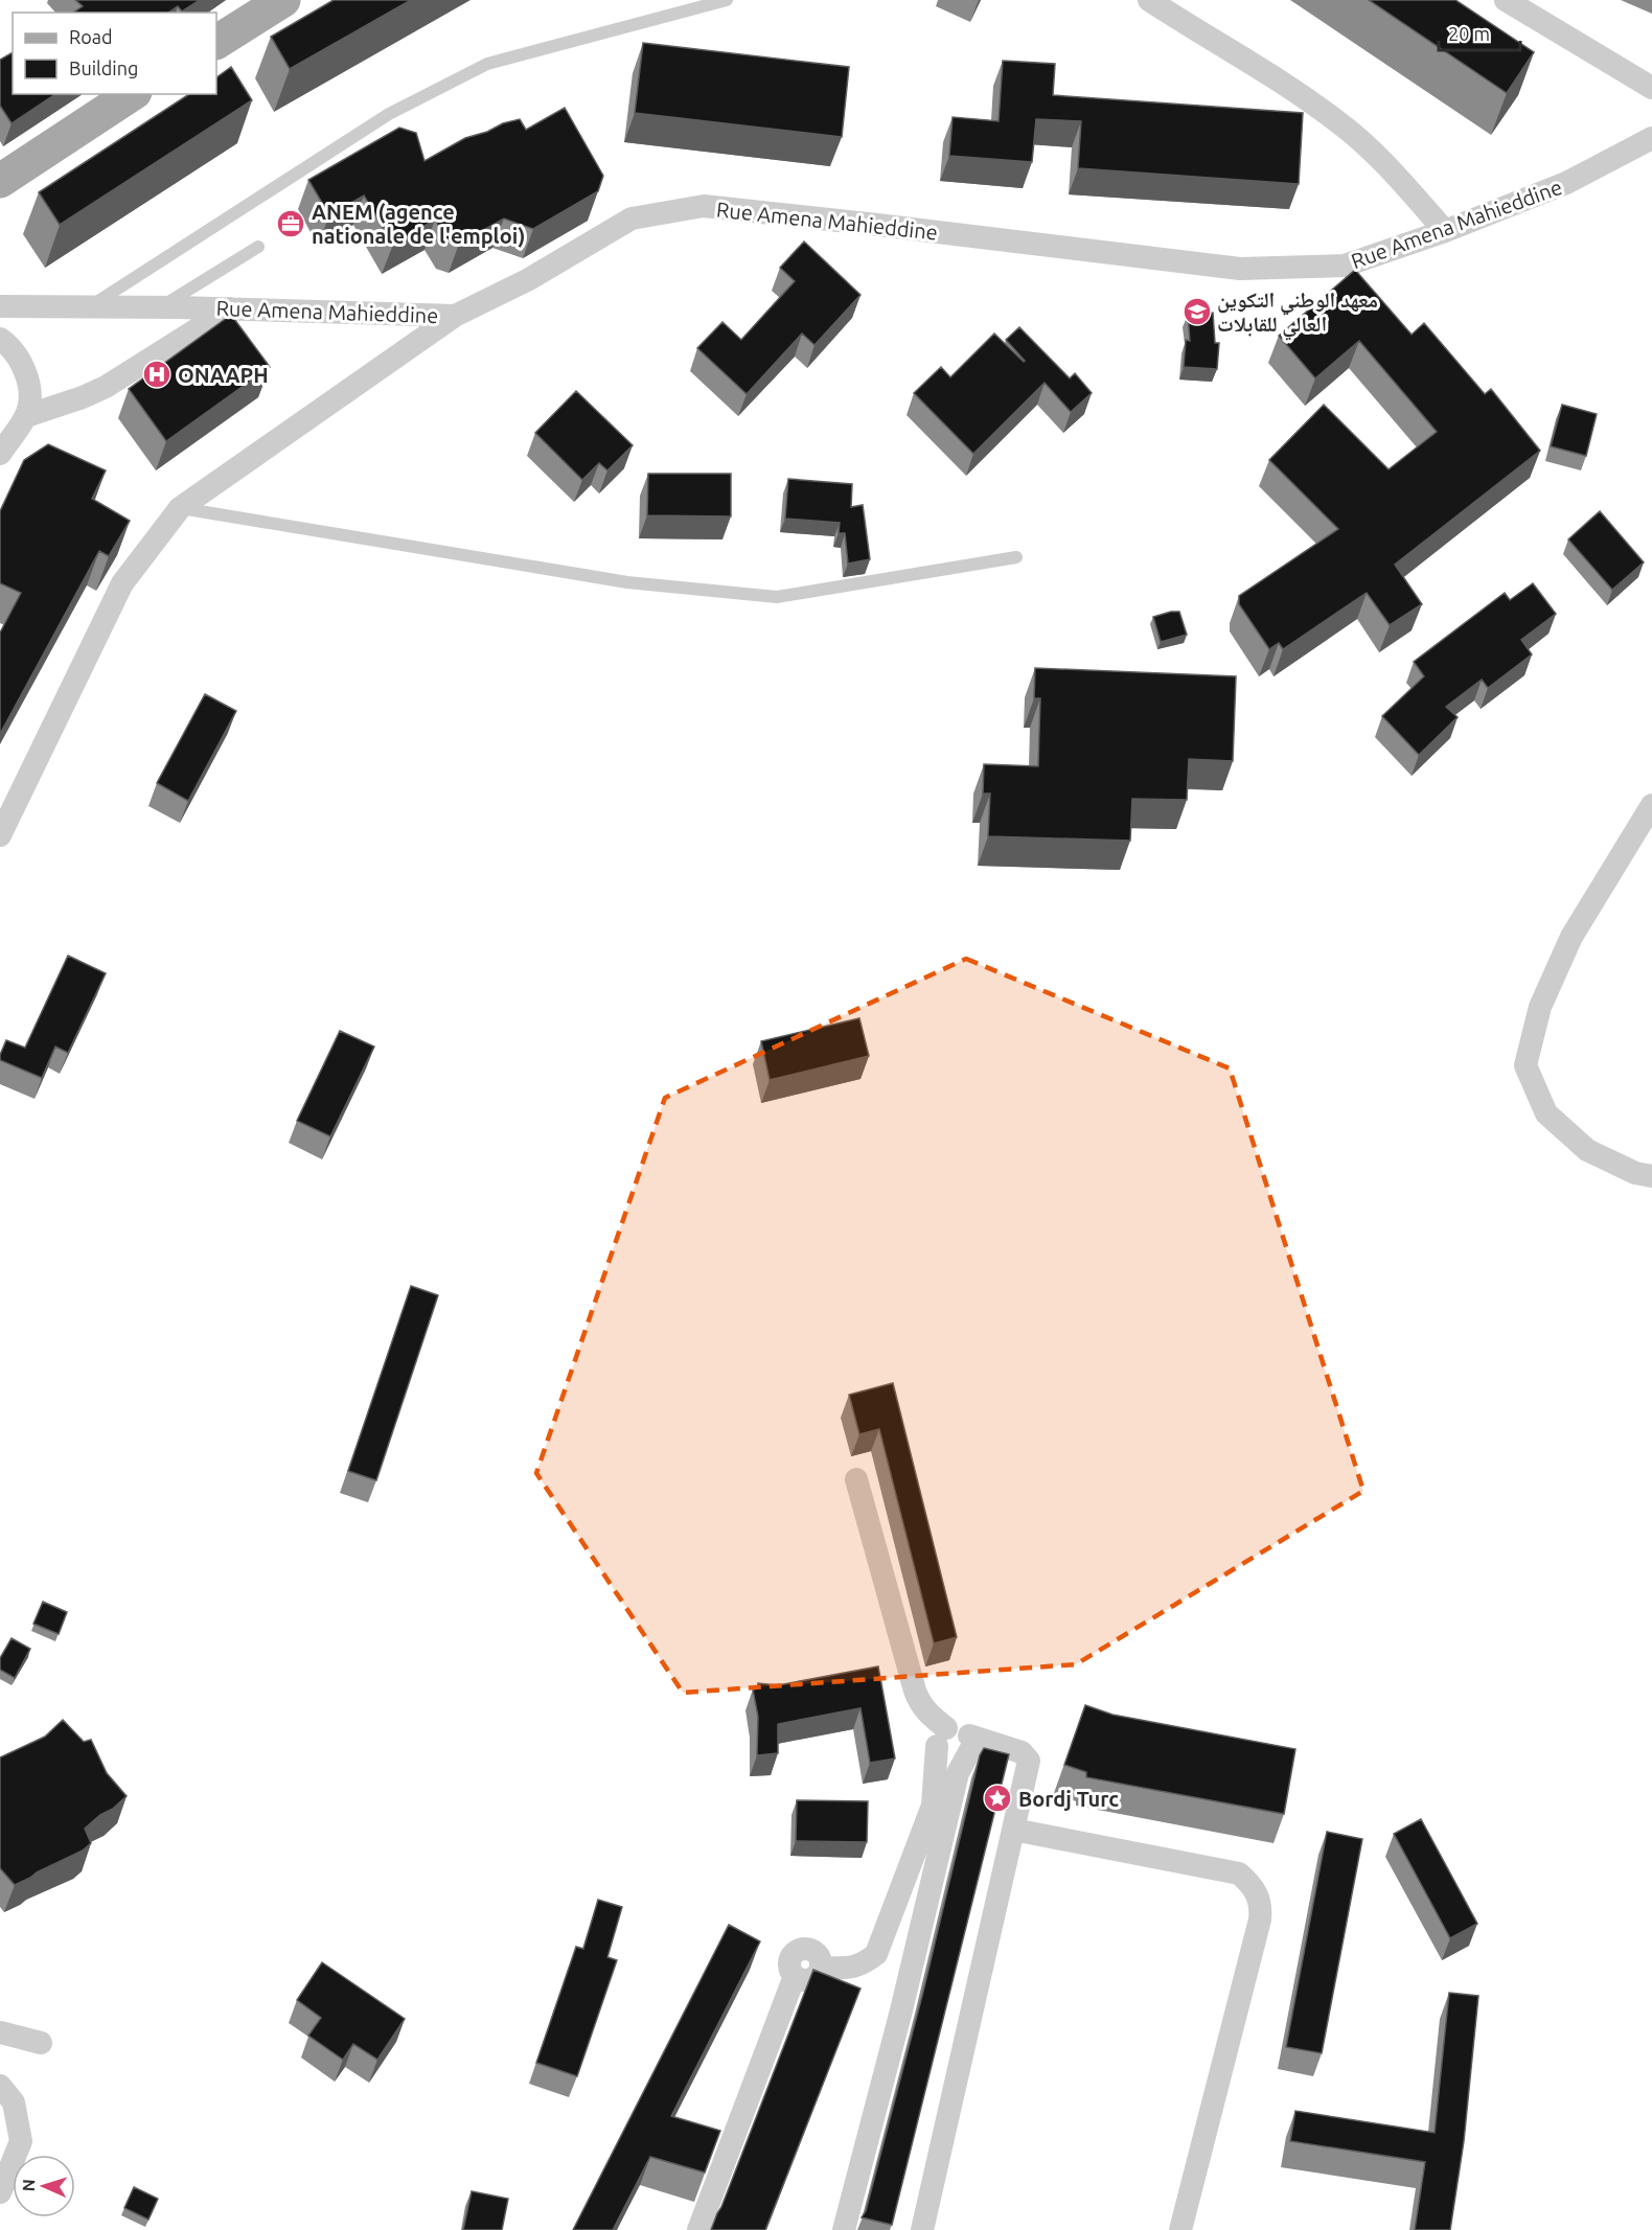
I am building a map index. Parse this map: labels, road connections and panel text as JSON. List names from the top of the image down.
{
  "streets": {
    "street": ["Rue Amena Mahieddine"]
  },
  "places": {
    "office": ["ANEM (agence nationale de l'emploi)"],
    "school or university": ["معهد الوطني التكوين العالي للقابلات"],
    "hospital": ["ONAAPH"],
    "place": ["Bordj Turc"]
  },
  "legend": ["Road", "Building"],
  "scale_bar": "20 m",
  "north": "left"
}
